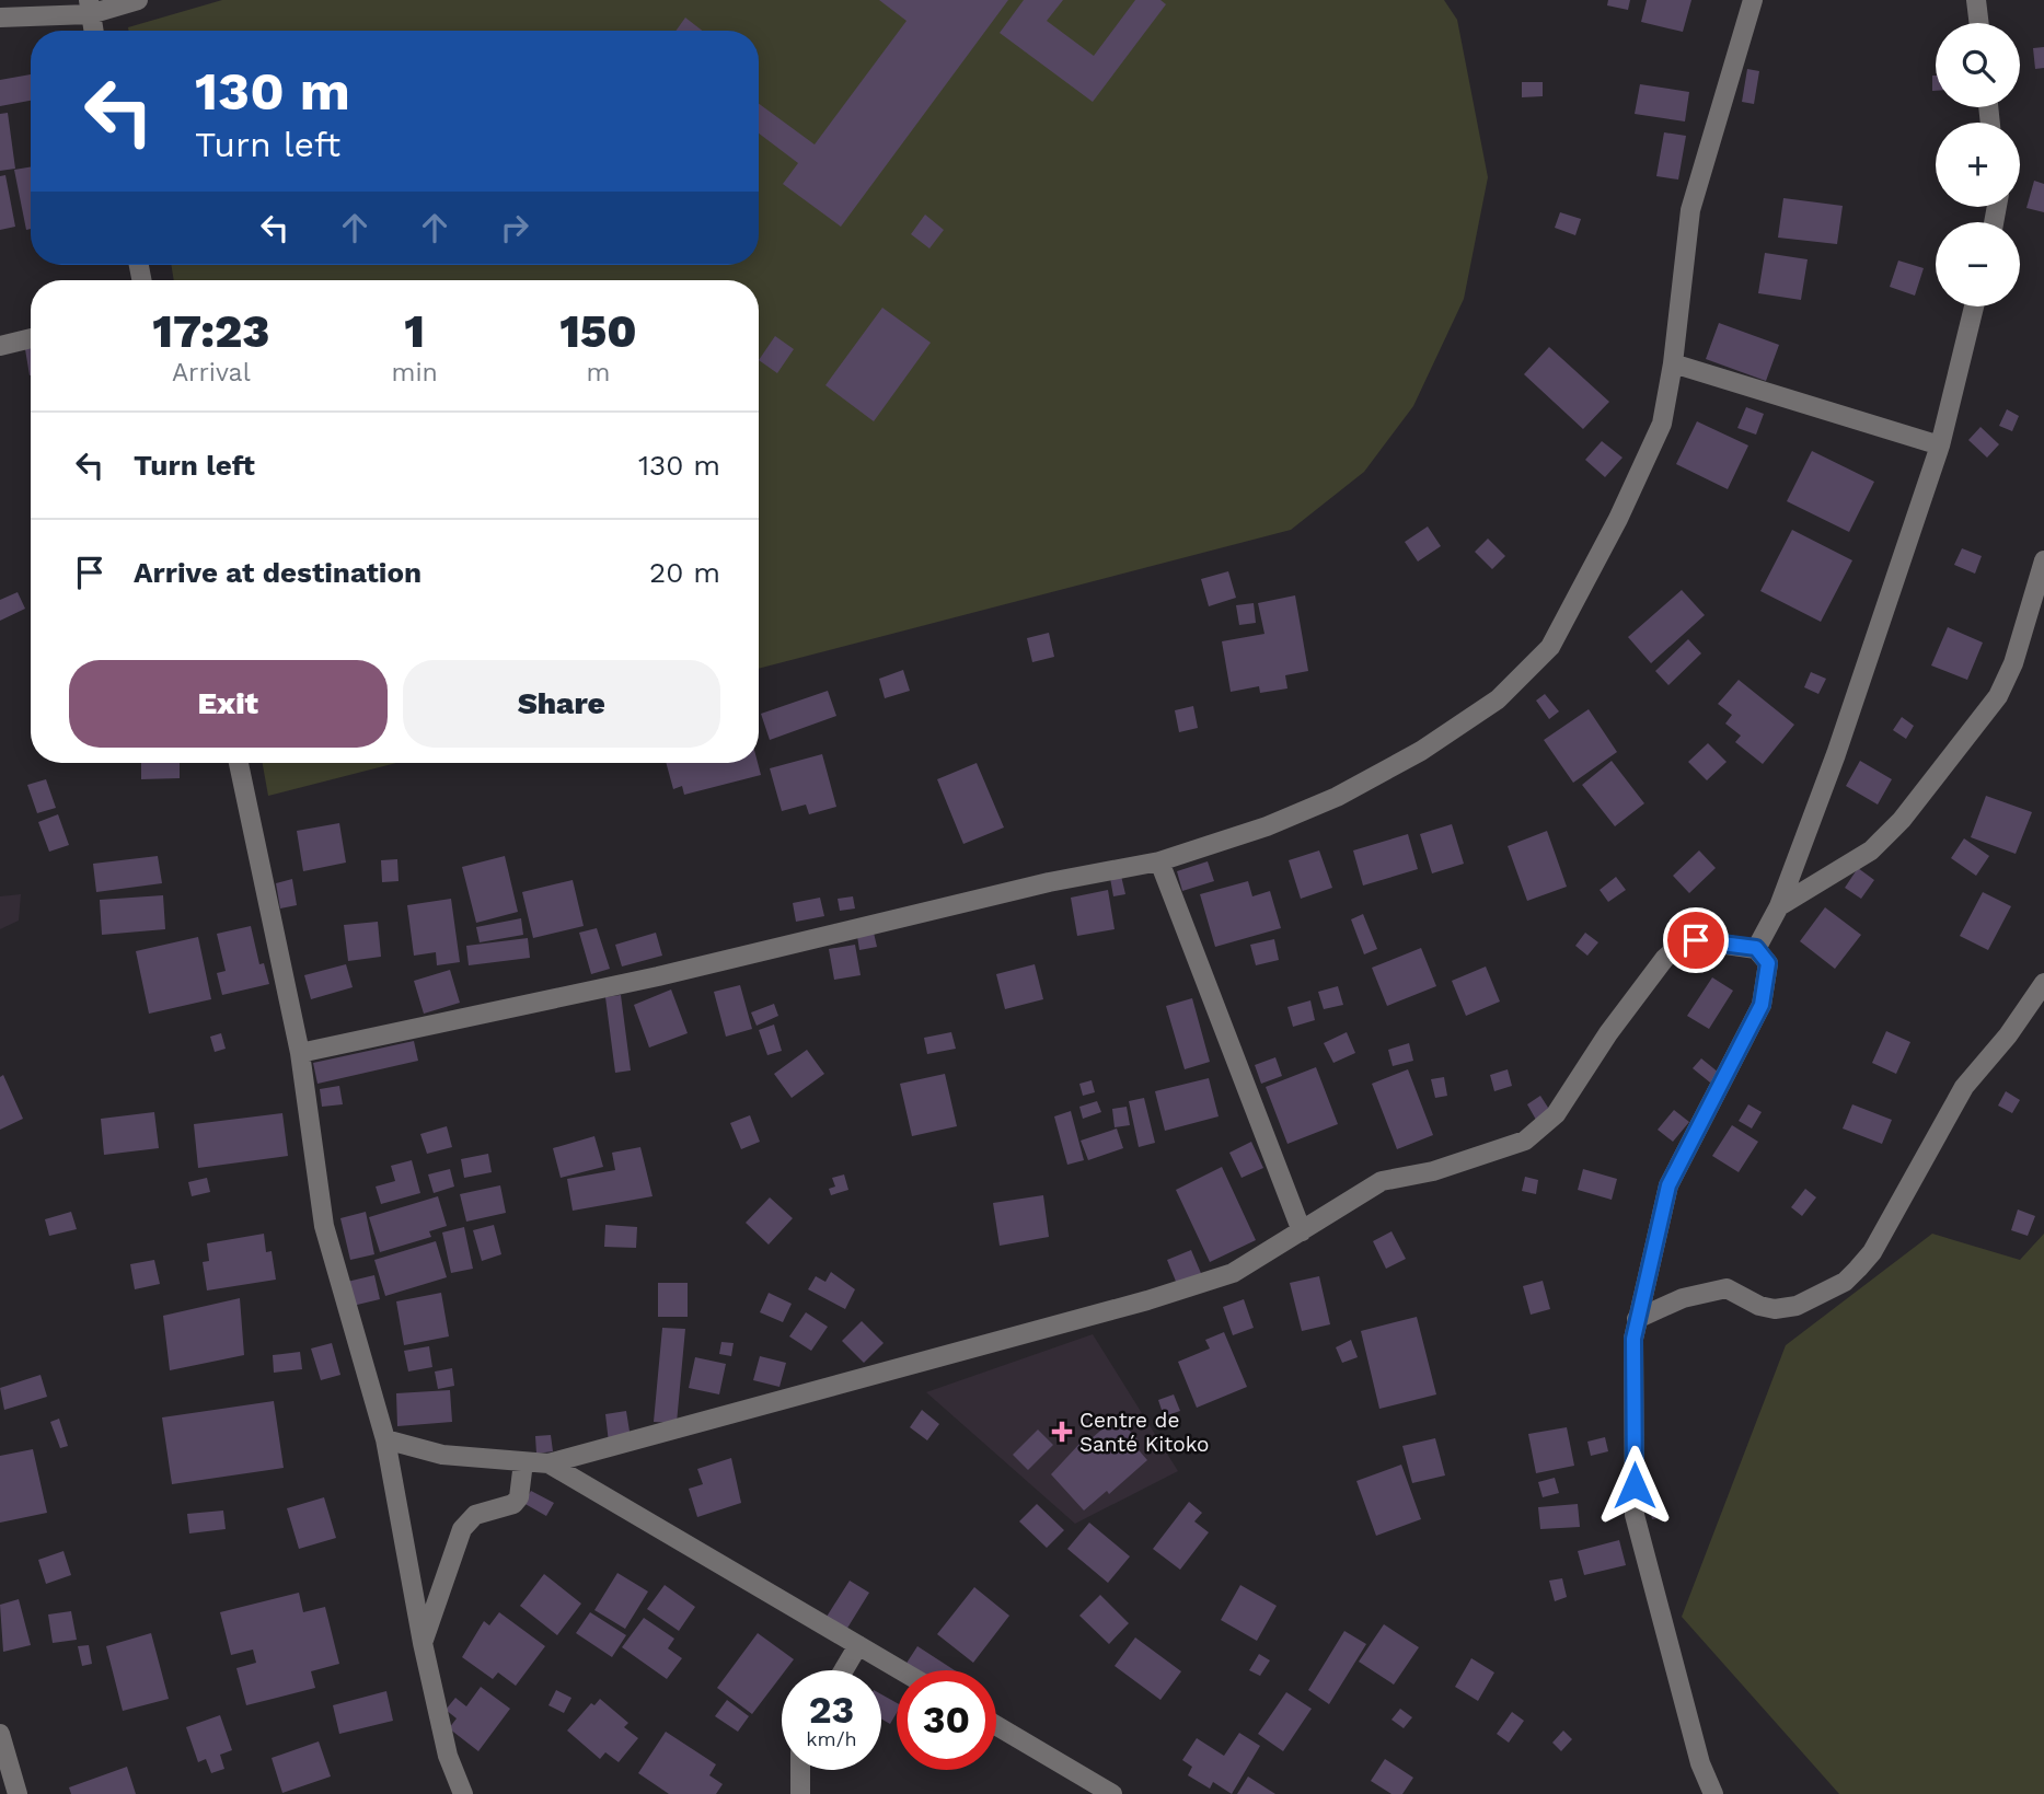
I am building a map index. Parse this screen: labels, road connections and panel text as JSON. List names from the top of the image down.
{
  "places": {
    "health": ["Centre de Santé Kitoko"]
  },
  "page": {
    "map_buttons": ["+", "−"],
    "turn": ["130 m", "Turn left"],
    "eta": [
      "17:23",
      "Arrival",
      "1",
      "min",
      "150",
      "m"
    ],
    "list": [
      {
        "name": "Turn left",
        "value": "130 m"
      },
      {
        "name": "Arrive at destination",
        "value": "20 m"
      }
    ],
    "buttons": ["Exit", "Share"],
    "speed": "23 km/h",
    "limit": "30"
  }
}
